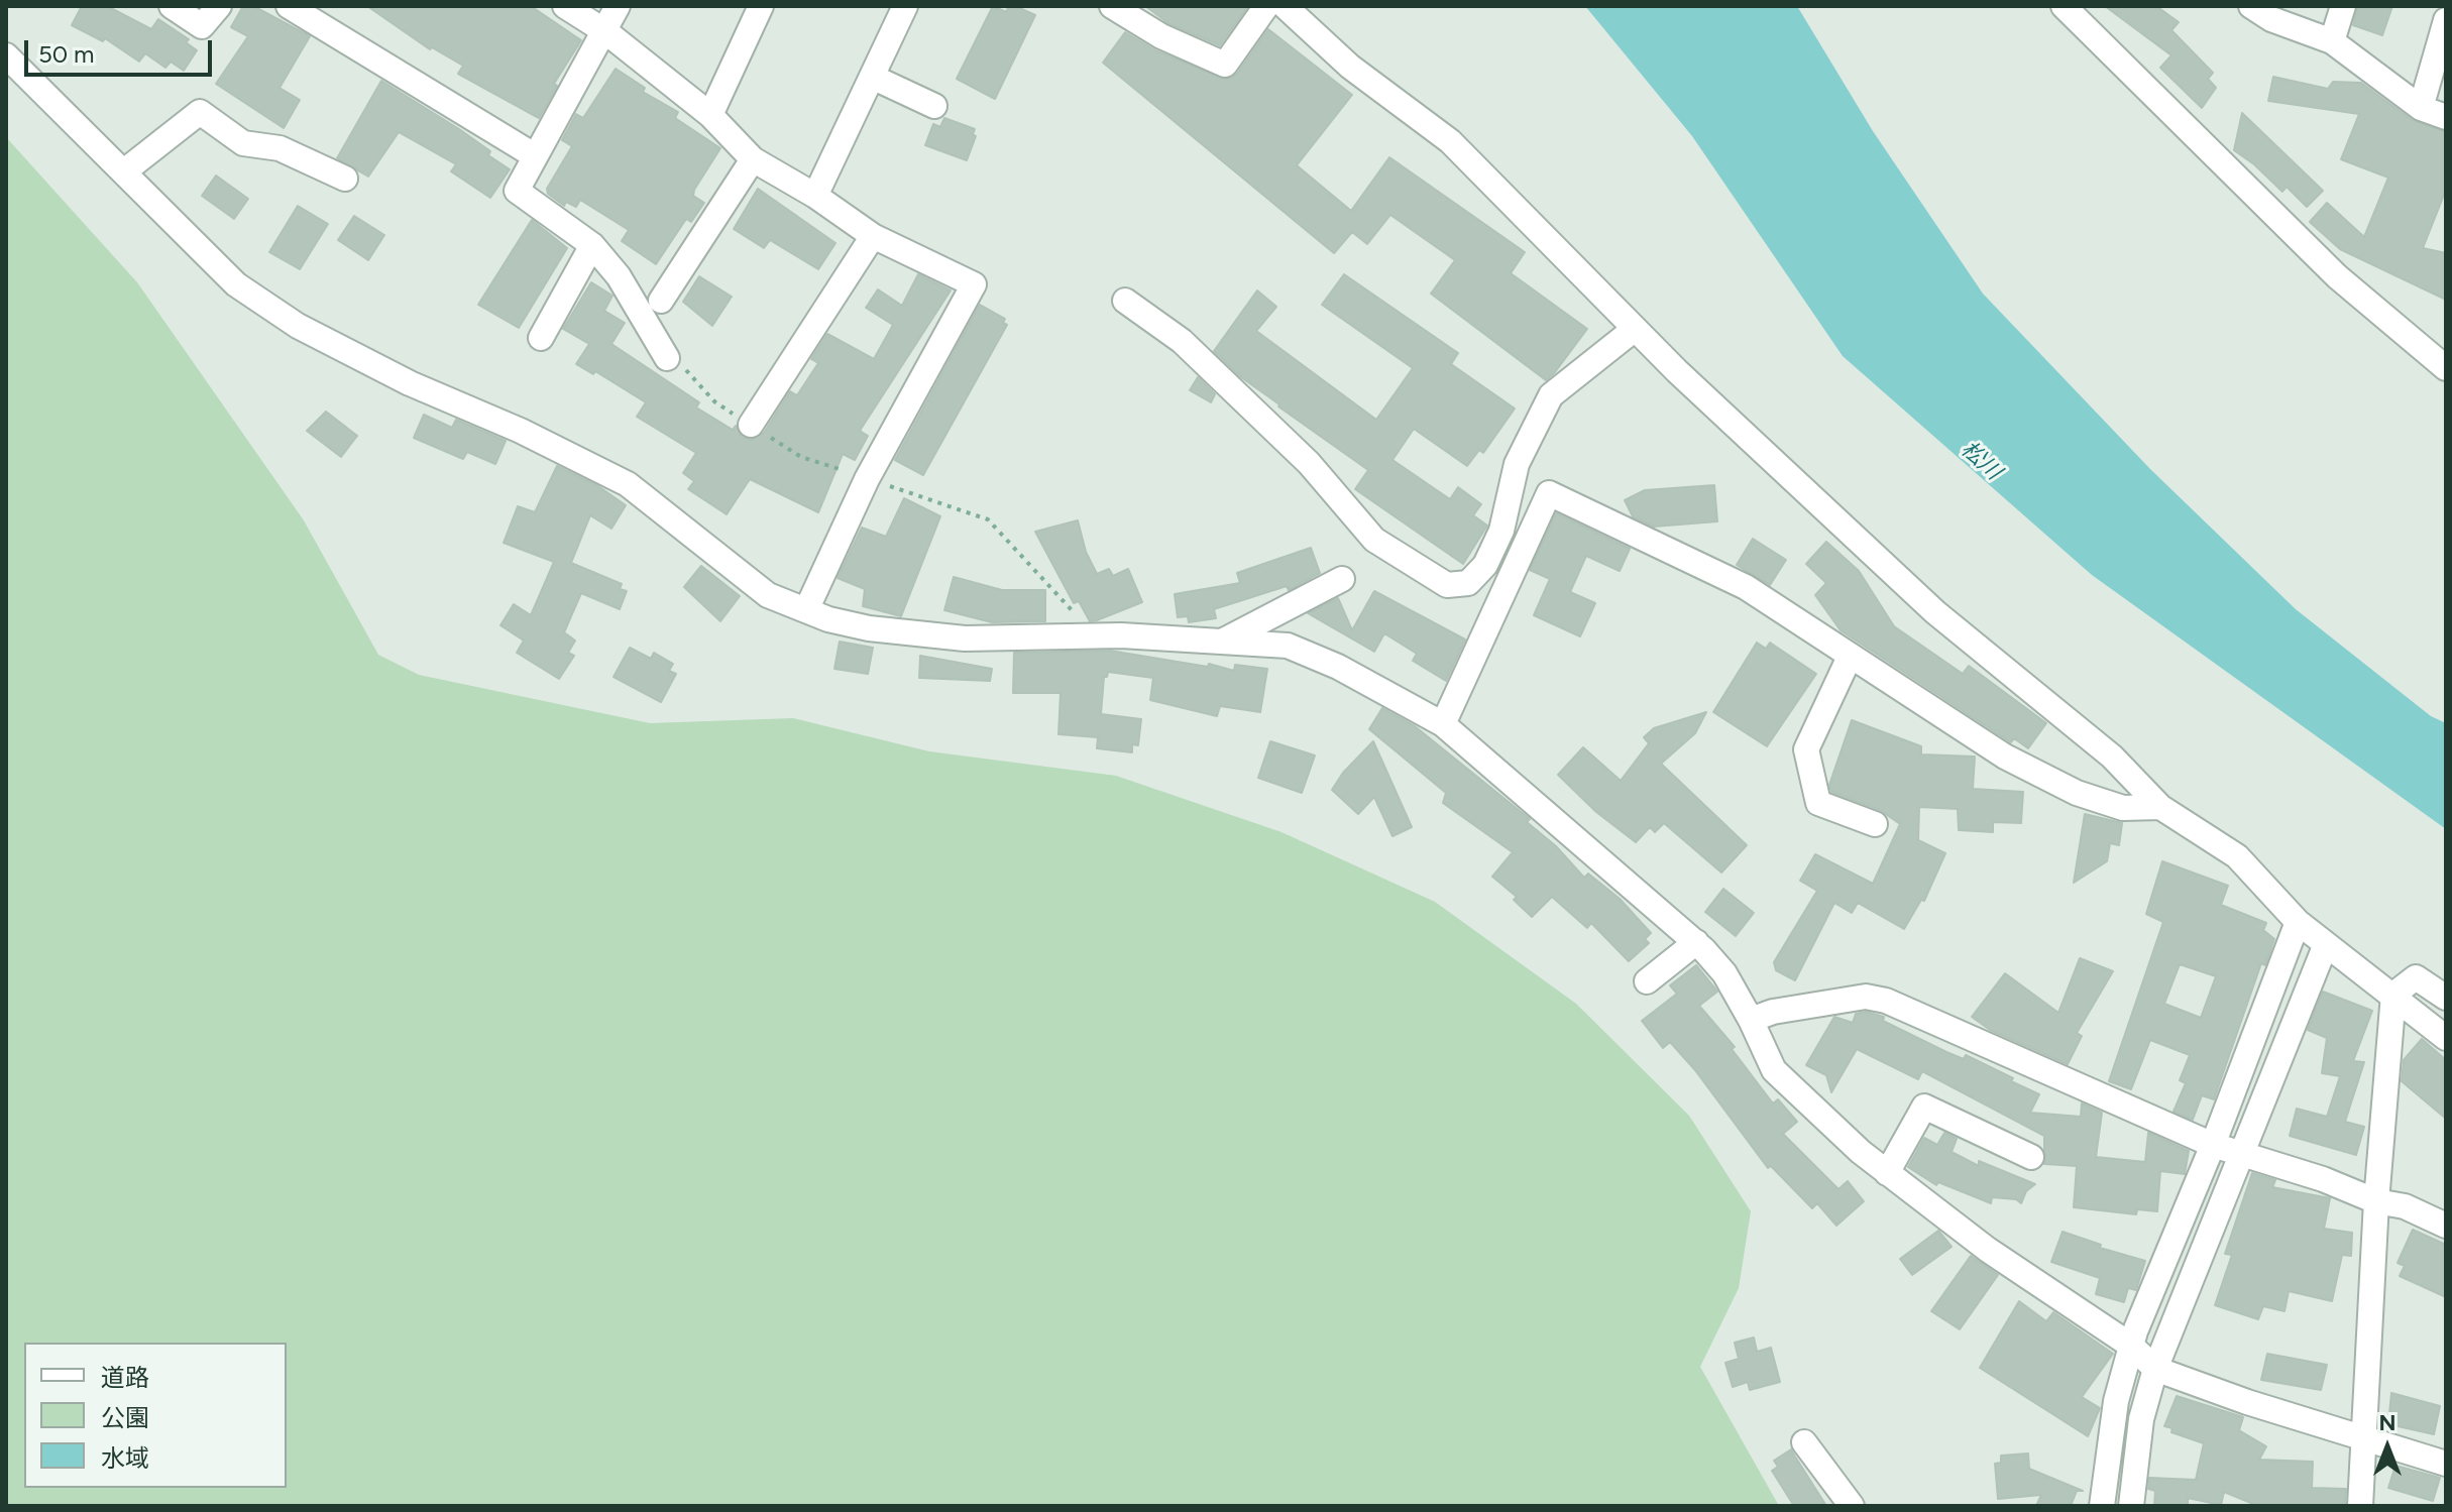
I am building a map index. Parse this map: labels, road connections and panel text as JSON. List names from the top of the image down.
{
  "water": ["松川"],
  "legend": ["道路", "公園", "水域"],
  "scale_bar": "50 m",
  "north": "top"
}
